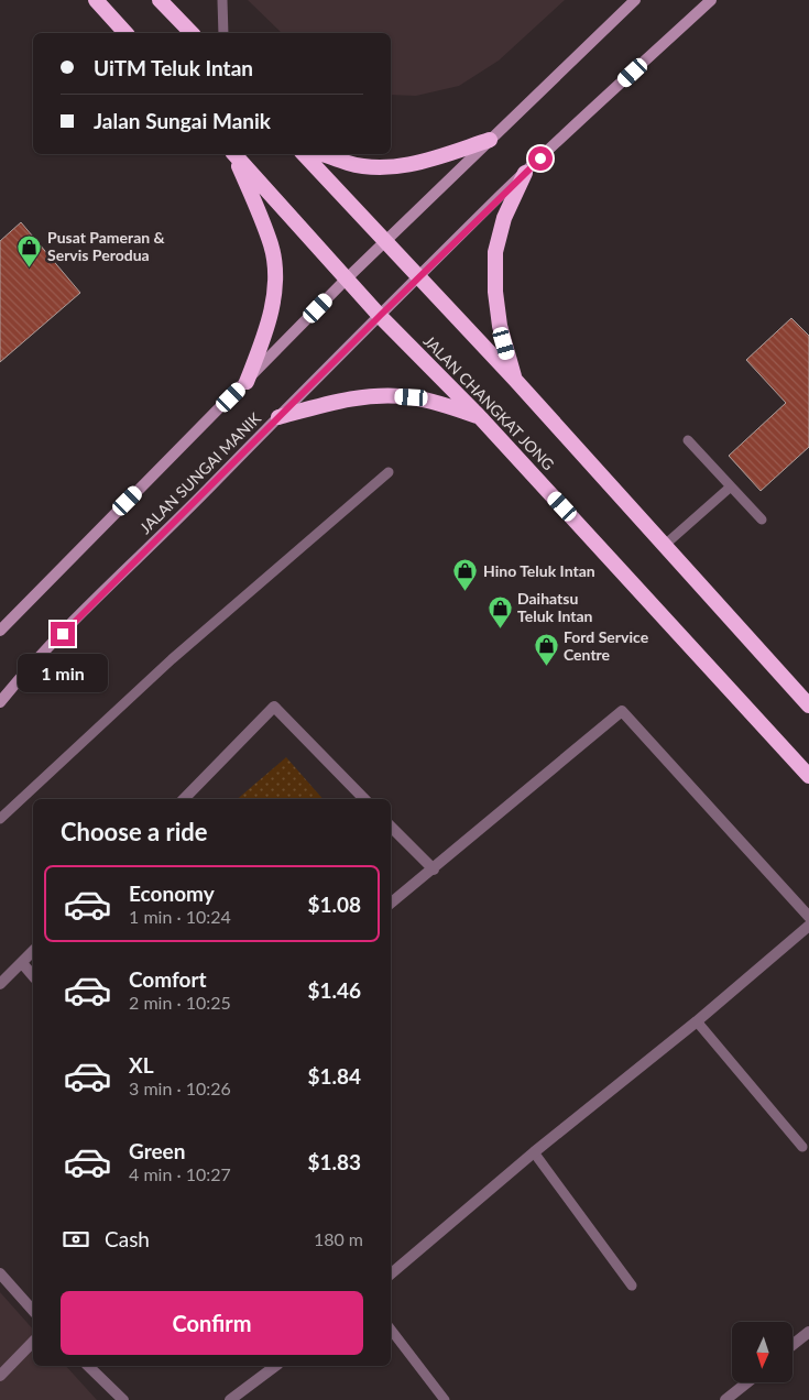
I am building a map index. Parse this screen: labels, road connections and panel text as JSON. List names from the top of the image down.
{
  "streets": {
    "highway": ["JALAN CHANGKAT JONG"],
    "main road": ["JALAN SUNGAI MANIK"]
  },
  "crossings": [
    ["JALAN CHANGKAT JONG", "JALAN SUNGAI MANIK"]
  ],
  "places": {
    "shop": [
      "Pusat Pameran & Servis Perodua",
      "Hino Teluk Intan",
      "Daihatsu Teluk Intan",
      "Ford Service Centre"
    ]
  },
  "north": "bottom",
  "page": {
    "banner": ["UiTM Teluk Intan", "Jalan Sungai Manik"],
    "bubble": "1 min",
    "heading": "Choose a ride",
    "list": [
      {
        "name": "Economy",
        "note": "1 min · 10:24",
        "value": "$1.08"
      },
      {
        "name": "Comfort",
        "note": "2 min · 10:25",
        "value": "$1.46"
      },
      {
        "name": "XL",
        "note": "3 min · 10:26",
        "value": "$1.84"
      },
      {
        "name": "Green",
        "note": "4 min · 10:27",
        "value": "$1.83"
      }
    ],
    "pay": ["Cash", "180 m"],
    "buttons": "Confirm"
  }
}
